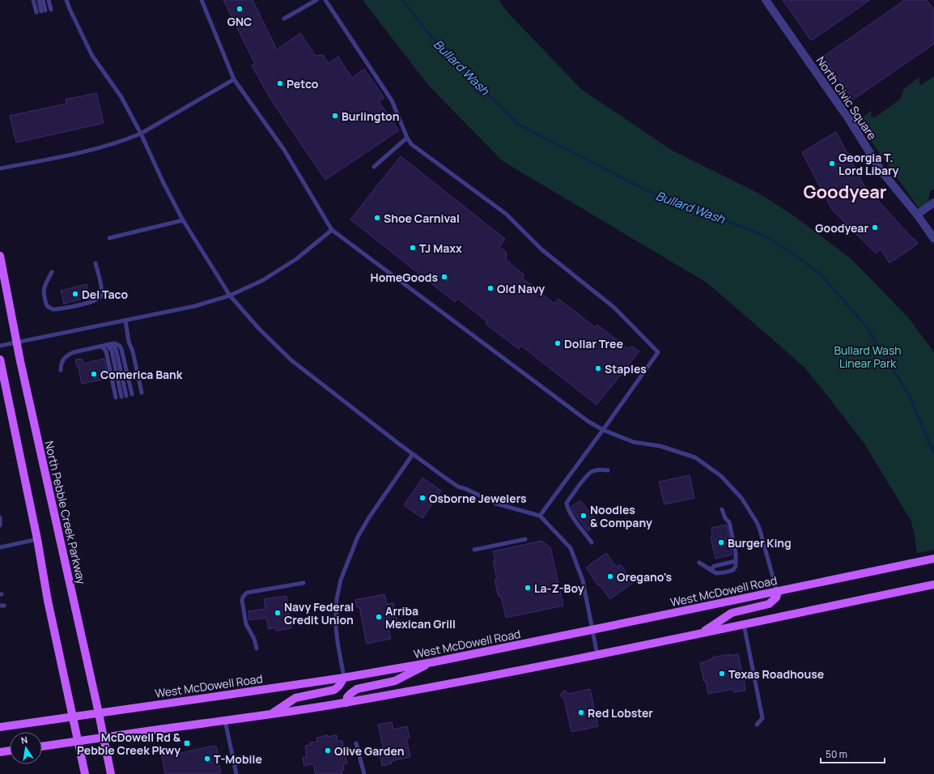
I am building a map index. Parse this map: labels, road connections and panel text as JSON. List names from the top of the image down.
{
  "streets": {
    "main road": ["North Pebble Creek Parkway", "West McDowell Road"],
    "street": ["North Civic Square"]
  },
  "crossings": [
    ["North Pebble Creek Parkway", "West McDowell Road"]
  ],
  "districts": ["Goodyear"],
  "water": ["Bullard Wash"],
  "parks": ["Bullard Wash Linear Park"],
  "places": {
    "other": [
      "GNC",
      "Petco",
      "Burlington",
      "Georgia T. Lord Libary",
      "Shoe Carnival",
      "Goodyear",
      "TJ Maxx",
      "HomeGoods",
      "Old Navy",
      "Del Taco",
      "Dollar Tree",
      "Staples",
      "Comerica Bank",
      "Osborne Jewelers",
      "Noodles & Company",
      "Burger King",
      "Oregano's",
      "La-Z-Boy",
      "Navy Federal Credit Union",
      "Arriba Mexican Grill",
      "Texas Roadhouse",
      "Red Lobster",
      "Olive Garden",
      "T-Mobile"
    ],
    "transit": ["McDowell Rd & Pebble Creek Pkwy"]
  },
  "scale_bar": "50 m",
  "north": "top"
}
